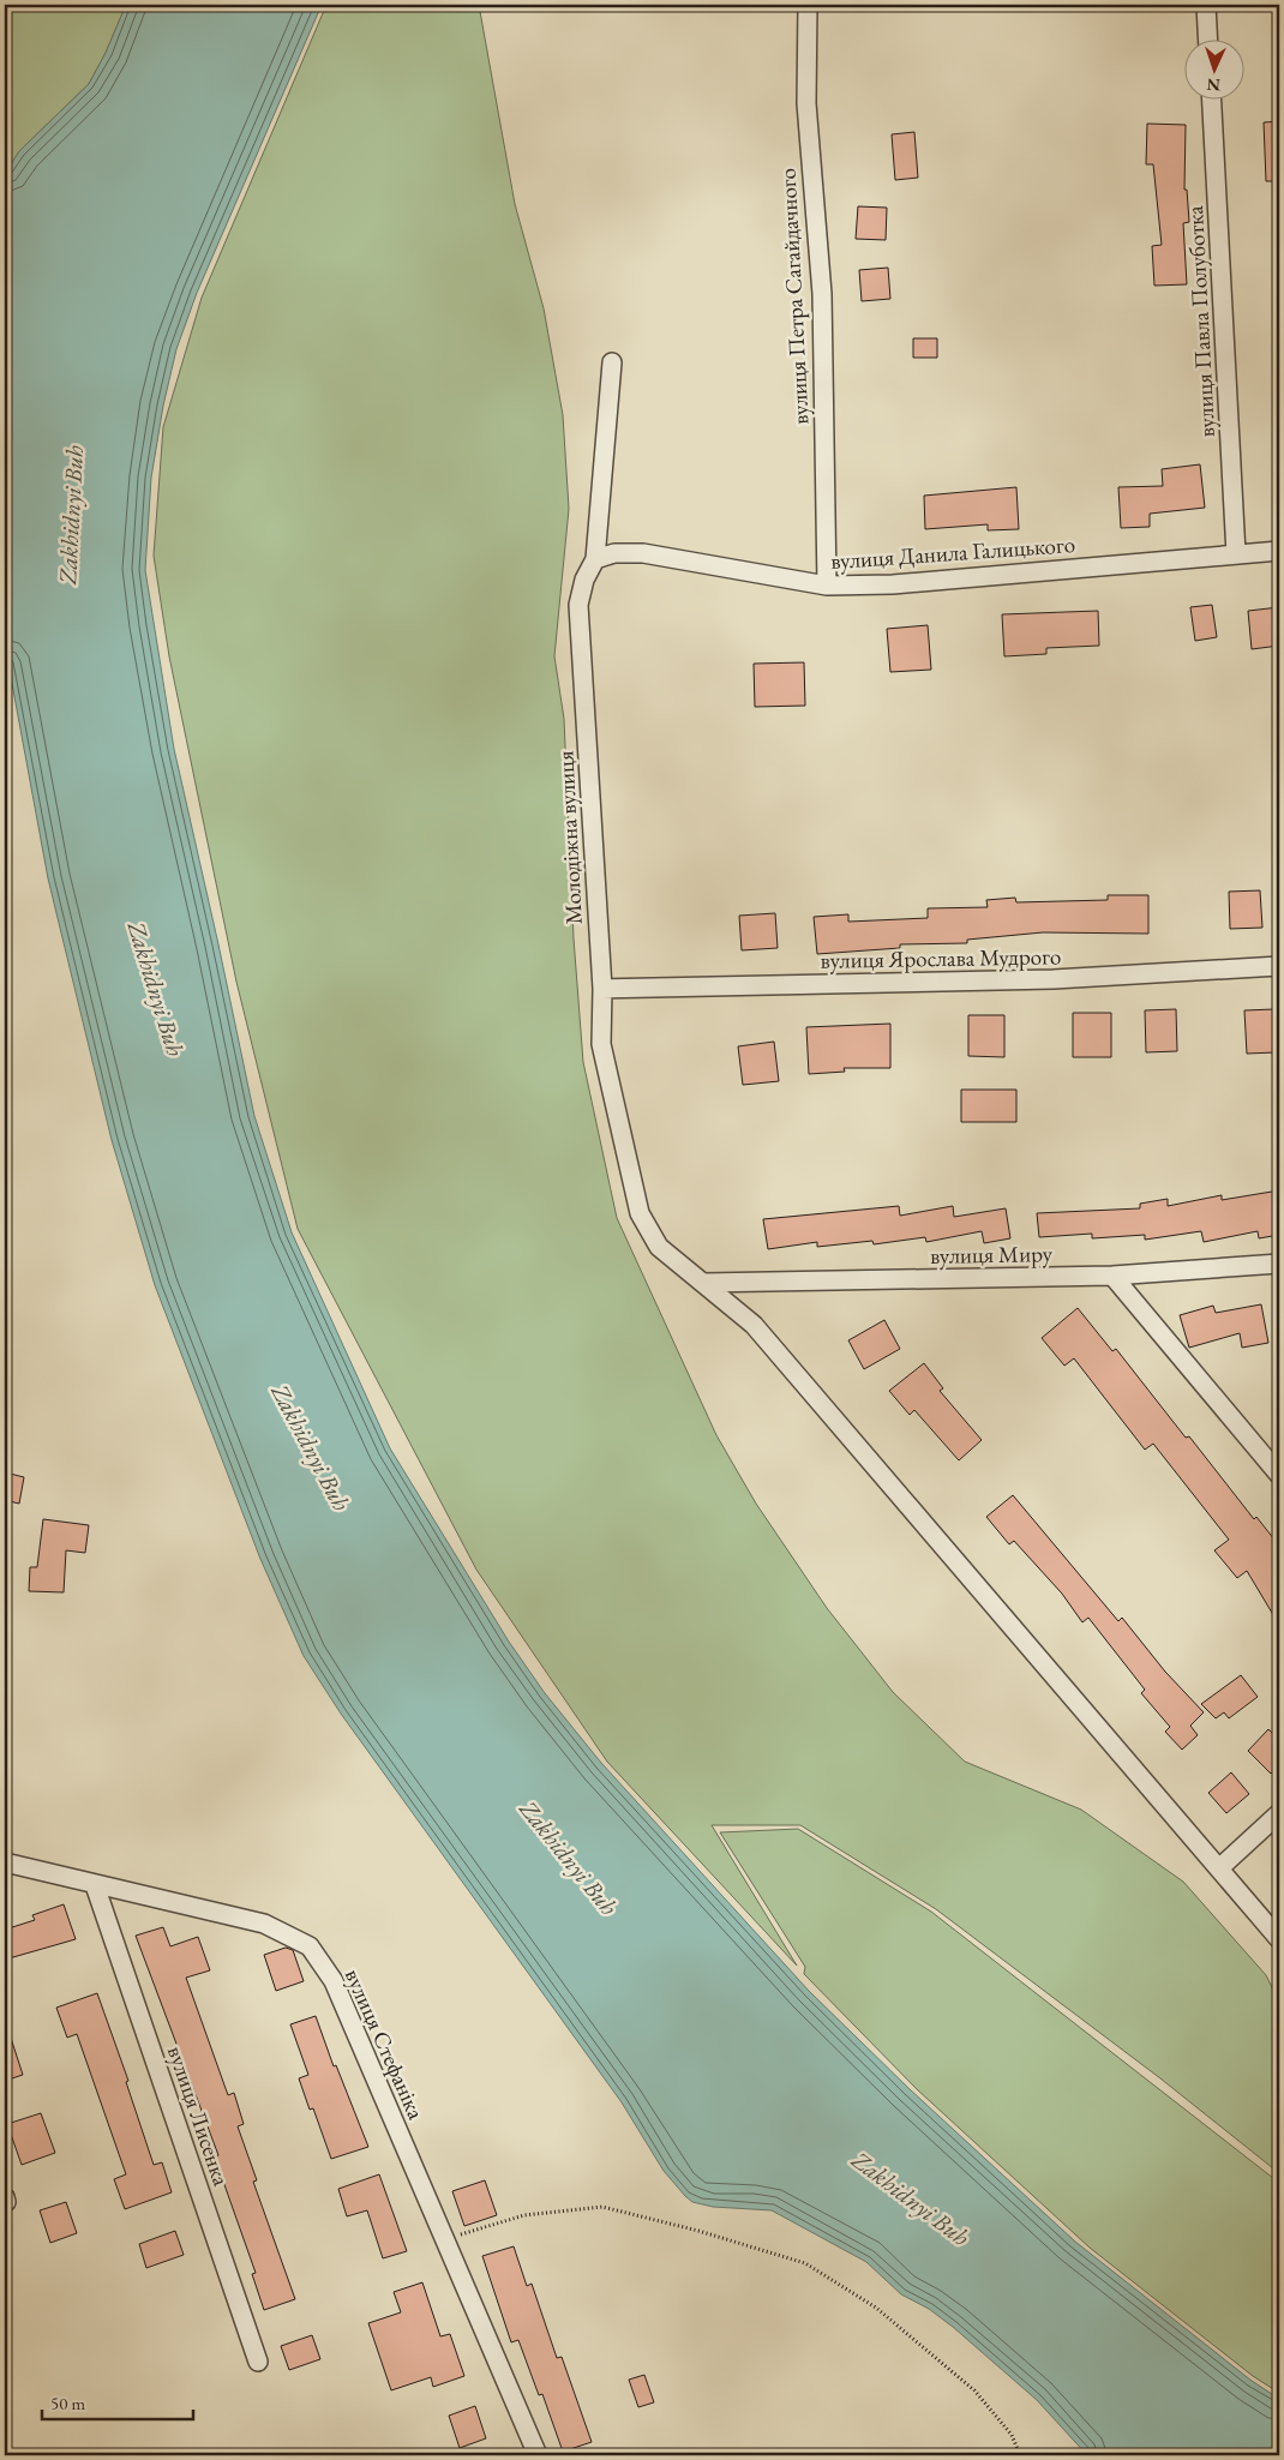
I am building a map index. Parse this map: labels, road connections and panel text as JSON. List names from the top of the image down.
{
  "streets": {
    "street": [
      "вулиця Петра Сагайдачного",
      "вулиця Павла Полуботка",
      "вулиця Данила Галицького",
      "Молодіжна вулиця",
      "вулиця Ярослава Мудрого",
      "вулиця Миру",
      "вулиця Стефаніка",
      "вулиця Лисенка"
    ]
  },
  "crossings": [
    ["вулиця Петра Сагайдачного", "вулиця Данила Галицького"],
    ["вулиця Павла Полуботка", "вулиця Данила Галицького"],
    ["вулиця Данила Галицького", "Молодіжна вулиця"],
    ["Молодіжна вулиця", "вулиця Ярослава Мудрого"],
    ["Молодіжна вулиця", "вулиця Миру"],
    ["вулиця Стефаніка", "вулиця Лисенка"]
  ],
  "water": ["Zakhidnyi Buh"],
  "scale_bar": "50 m",
  "north": "bottom"
}
